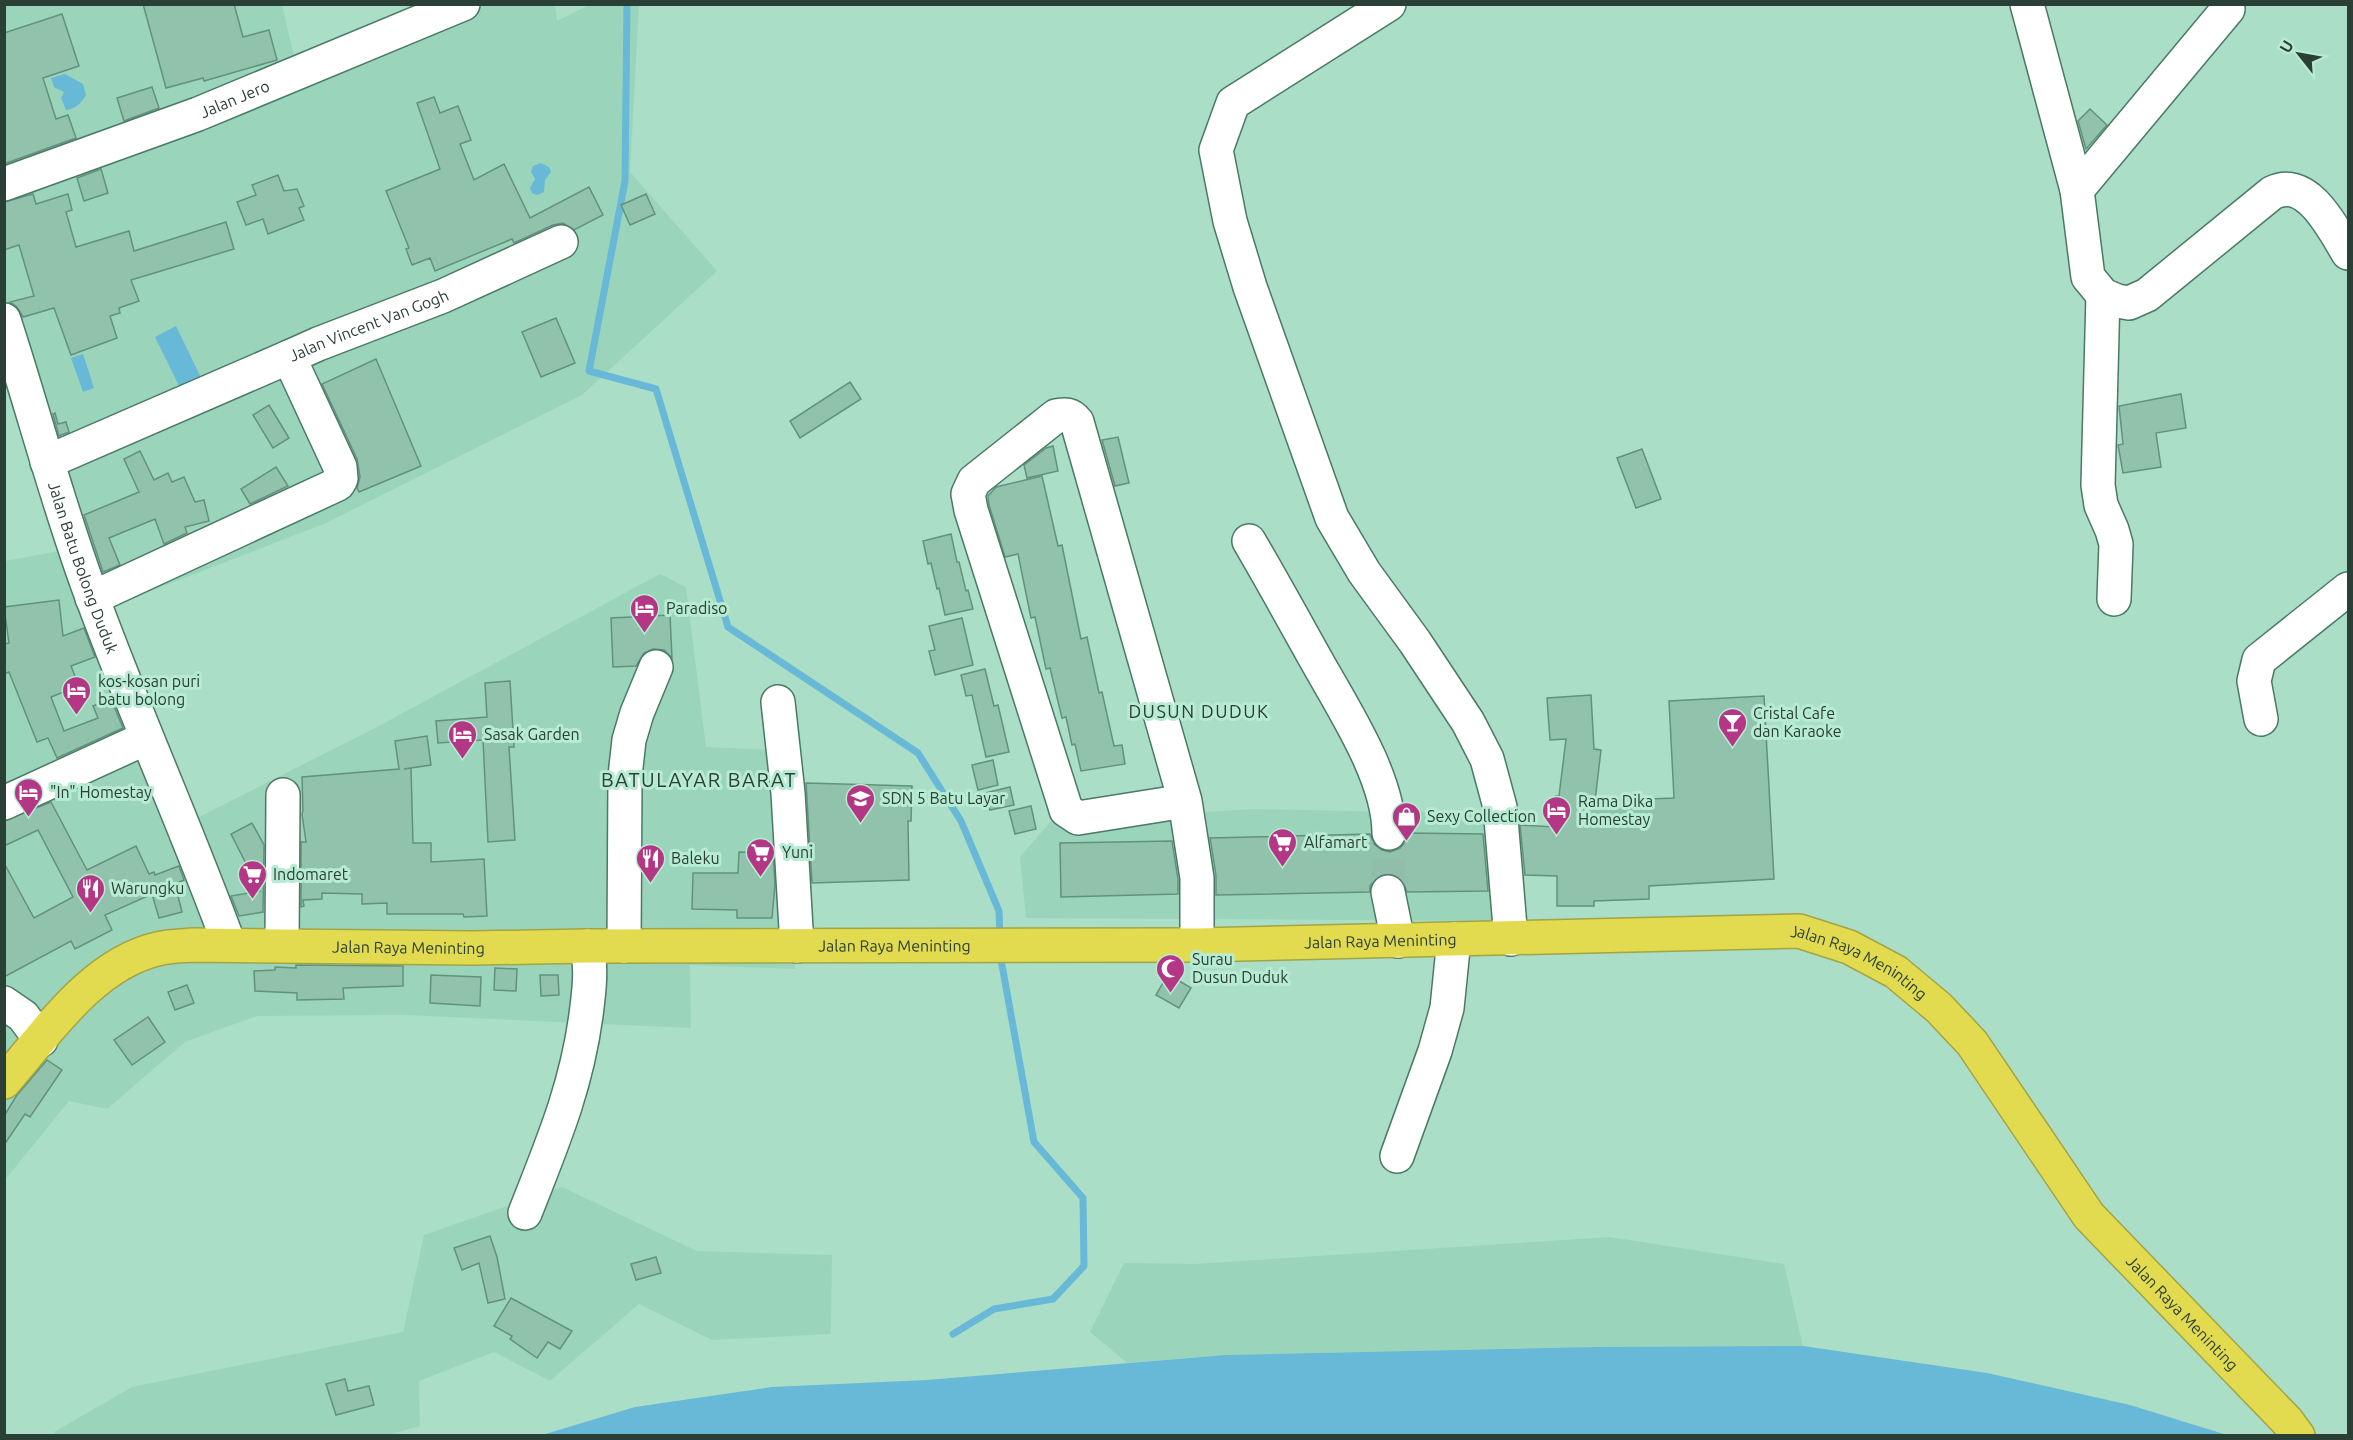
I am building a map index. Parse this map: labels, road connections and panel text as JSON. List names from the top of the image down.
{
  "streets": {
    "highway": ["Jalan Raya Meninting"],
    "street": ["Jalan Jero", "Jalan Vincent Van Gogh", "Jalan Batu Bolong Duduk"]
  },
  "crossings": [
    ["Jalan Vincent Van Gogh", "Jalan Batu Bolong Duduk"],
    ["Jalan Batu Bolong Duduk", "Jalan Raya Meninting"]
  ],
  "districts": ["DUSUN DUDUK", "BATULAYAR BARAT"],
  "places": {
    "hotel": [
      "Paradiso",
      "kos-kosan puri batu bolong",
      "Sasak Garden",
      "\"In\" Homestay",
      "Rama Dika Homestay"
    ],
    "bar": ["Cristal Cafe dan Karaoke"],
    "school or university": ["SDN 5 Batu Layar"],
    "shop": ["Sexy Collection"],
    "supermarket": ["Alfamart", "Yuni", "Indomaret"],
    "restaurant": ["Baleku", "Warungku"],
    "mosque": ["Surau Dusun Duduk"]
  },
  "north": "top left"
}
